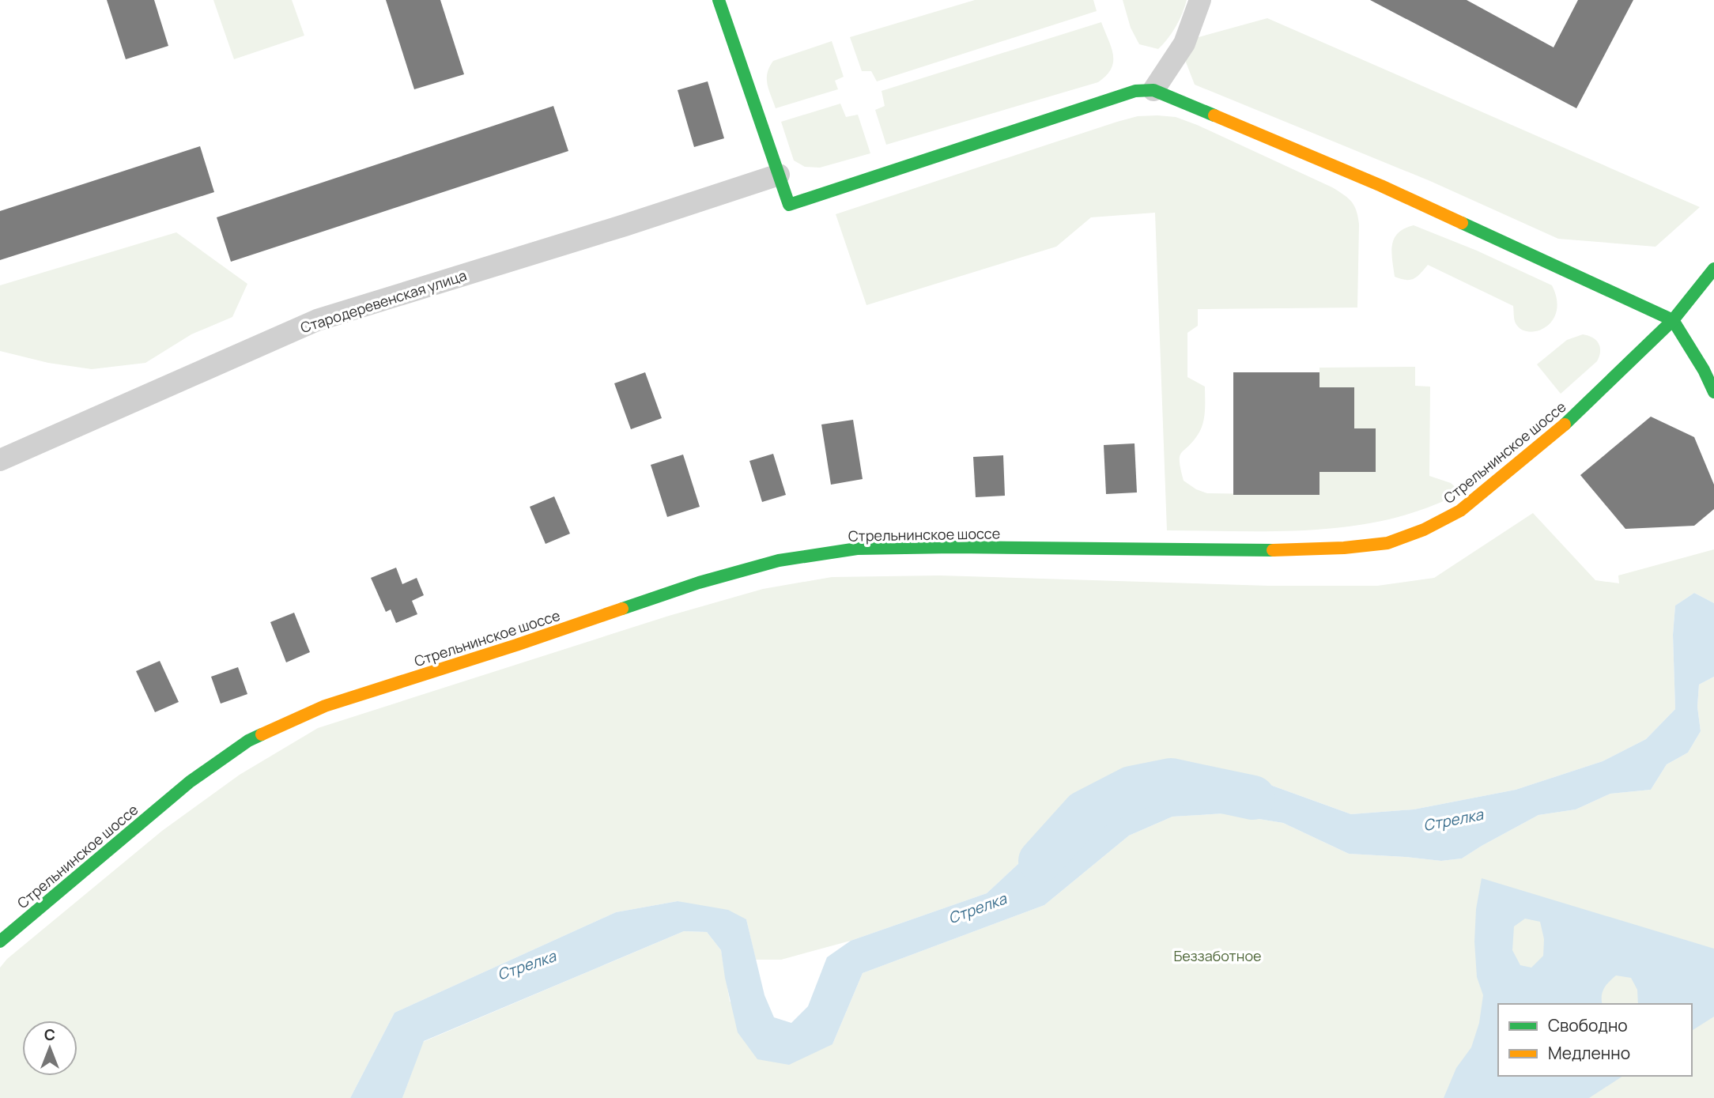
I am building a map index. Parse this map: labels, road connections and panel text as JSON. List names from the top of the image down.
{
  "streets": {
    "main road": ["Стрельнинское шоссе"],
    "street": ["Стародеревенская улица"]
  },
  "water": ["Стрелка"],
  "parks": ["Беззаботное"],
  "legend": ["Свободно", "Медленно"],
  "north": "top"
}
